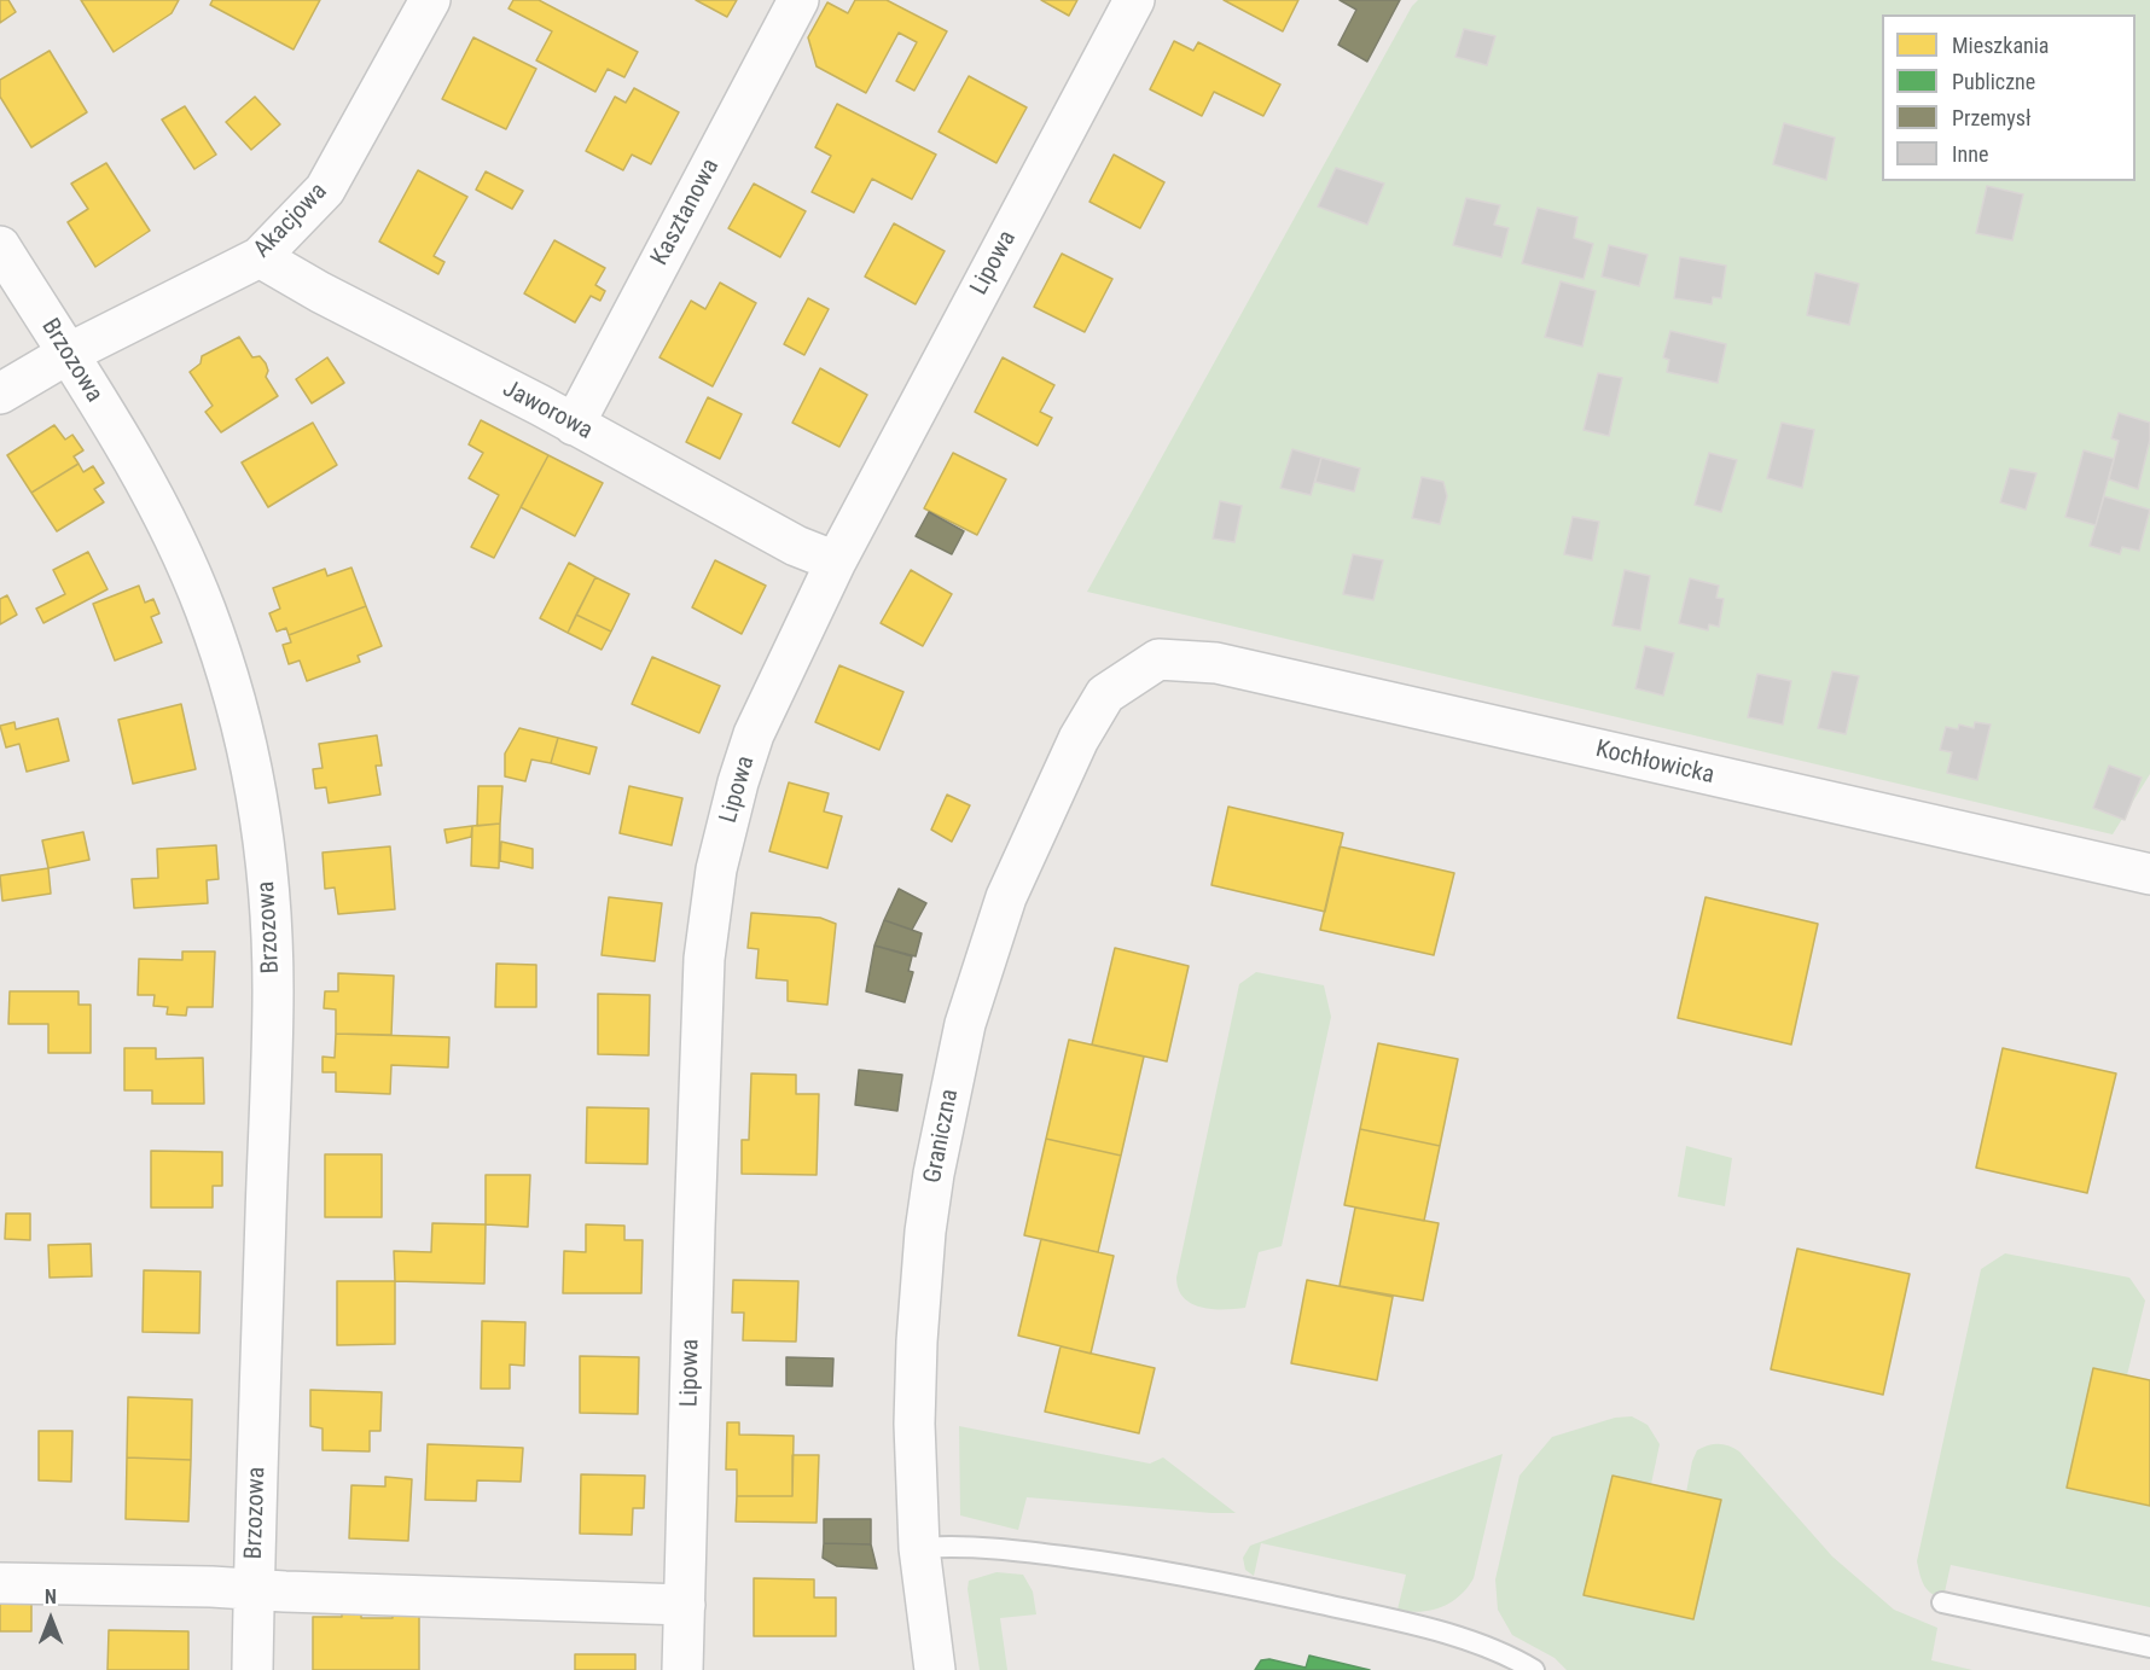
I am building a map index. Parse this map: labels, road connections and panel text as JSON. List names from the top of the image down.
{
  "streets": {
    "street": [
      "Kasztanowa",
      "Akacjowa",
      "Lipowa",
      "Brzozowa",
      "Jaworowa",
      "Kochłowicka",
      "Graniczna"
    ]
  },
  "crossings": [
    ["Kasztanowa", "Jaworowa"],
    ["Akacjowa", "Brzozowa"],
    ["Akacjowa", "Jaworowa"],
    ["Lipowa", "Jaworowa"],
    ["Kochłowicka", "Graniczna"]
  ],
  "legend": [
    "Mieszkania",
    "Publiczne",
    "Przemysł",
    "Inne"
  ],
  "north": "top"
}
